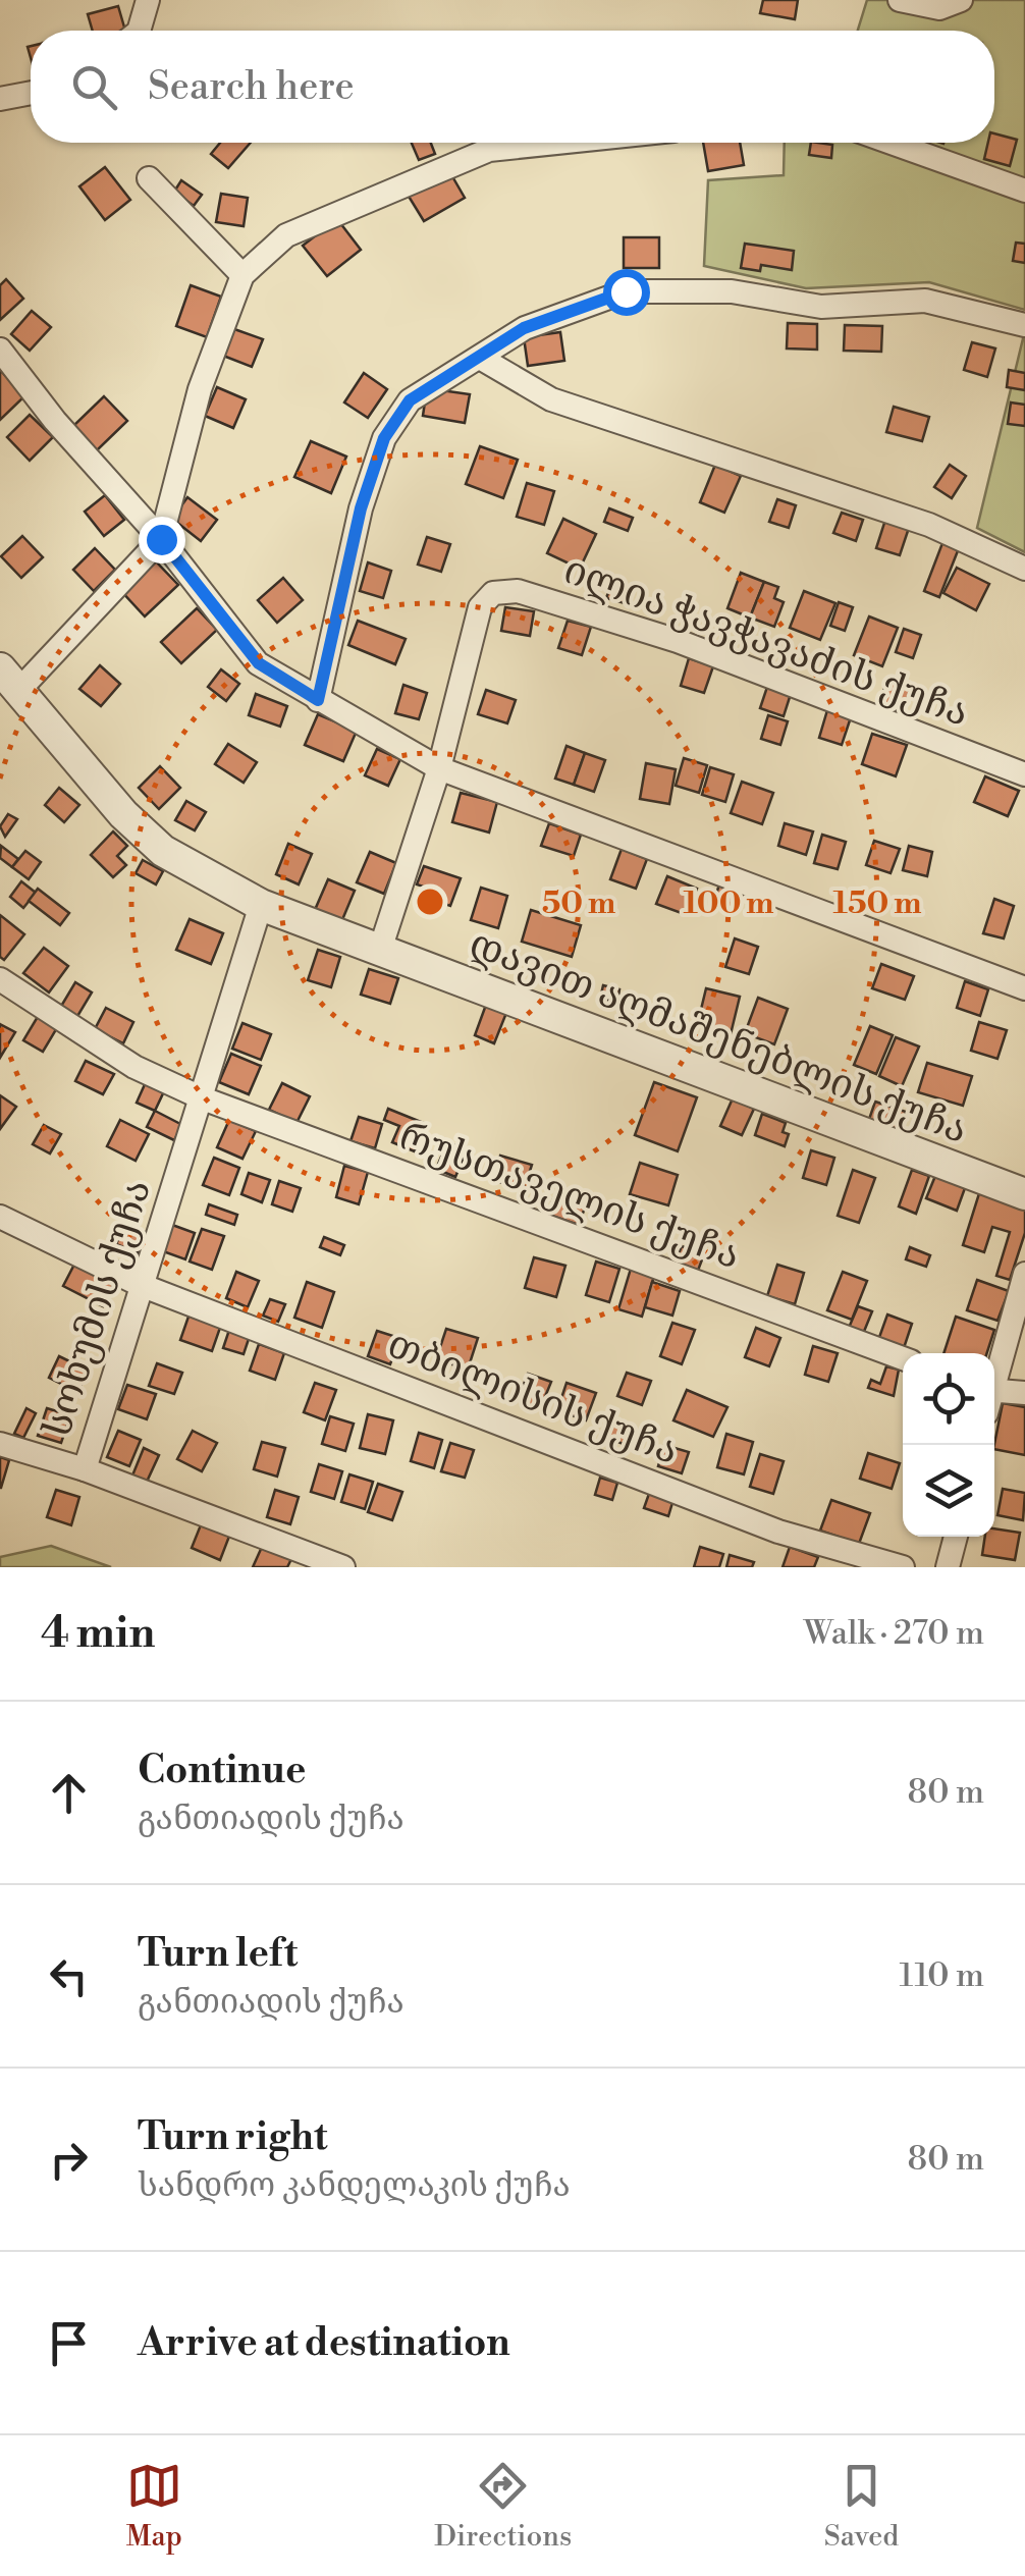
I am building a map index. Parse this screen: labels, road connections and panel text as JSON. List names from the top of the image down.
{
  "streets": {
    "street": [
      "ილია ჭავჭავაძის ქუჩა",
      "დავით აღმაშენებლის ქუჩა",
      "რუსთაველის ქუჩა",
      "სოხუმის ქუჩა",
      "თბილისის ქუჩა"
    ]
  },
  "crossings": [
    ["ილია ჭავჭავაძის ქუჩა", "დავით აღმაშენებლის ქუჩა"],
    ["დავით აღმაშენებლის ქუჩა", "სოხუმის ქუჩა"],
    ["რუსთაველის ქუჩა", "სოხუმის ქუჩა"],
    ["სოხუმის ქუჩა", "თბილისის ქუჩა"]
  ],
  "page": {
    "search": "Search here",
    "heading": ["4 min", "Walk · 270 m"],
    "list": [
      ["Continue", "განთიადის ქუჩა", "80 m"],
      ["Turn left", "განთიადის ქუჩა", "110 m"],
      ["Turn right", "სანდრო კანდელაკის ქუჩა", "80 m"],
      "Arrive at destination"
    ],
    "nav": ["Map", "Directions", "Saved"]
  },
  "rings": ["50 m", "100 m", "150 m"]
}
